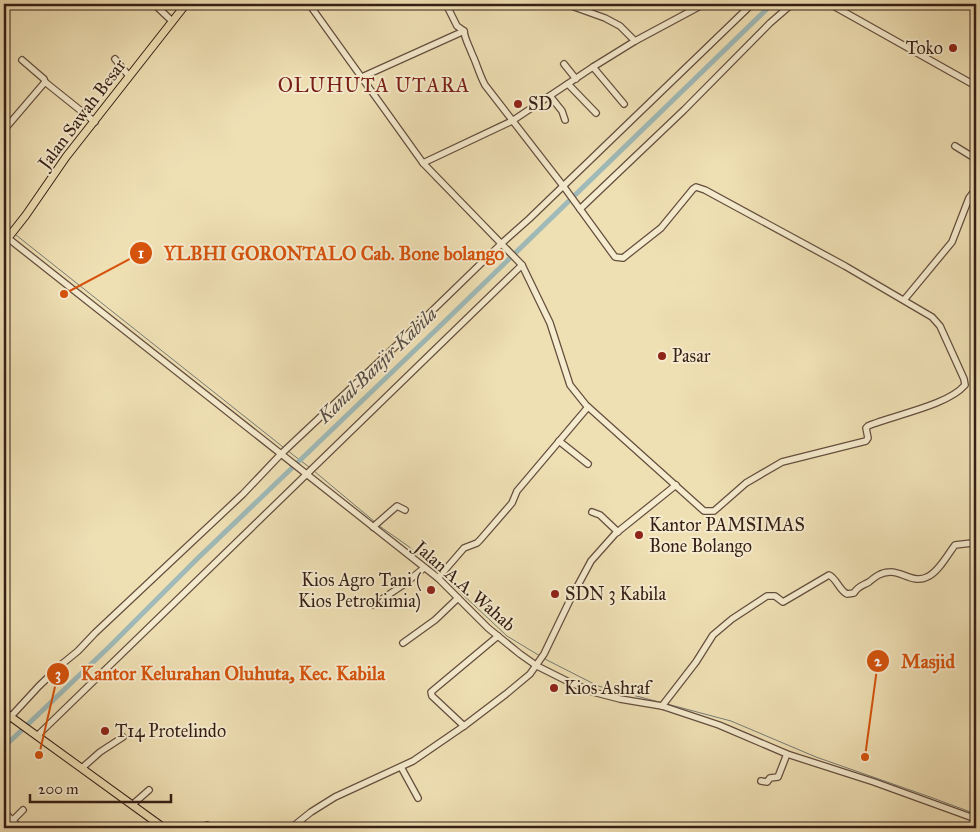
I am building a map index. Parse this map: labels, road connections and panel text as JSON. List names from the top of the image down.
{
  "streets": {
    "main road": ["Jalan Sawah Besar"],
    "street": ["Jalan A.A. Wahab"]
  },
  "crossings": [
    ["Jalan Sawah Besar", "Jalan A.A. Wahab"]
  ],
  "districts": ["OLUHUTA UTARA"],
  "water": ["Kanal Banjir Kabila"],
  "places": [
    "Toko",
    "SD",
    "YLBHI GORONTALO Cab. Bone bolango",
    "Pasar",
    "Kantor PAMSIMAS Bone Bolango",
    "Kios Agro Tani ( Kios Petrokimia)",
    "SDN 3 Kabila",
    "Kios Ashraf",
    "T14 Protelindo",
    "Kantor Kelurahan Oluhuta, Kec. Kabila",
    "Masjid"
  ],
  "scale_bar": "200 m"
}
